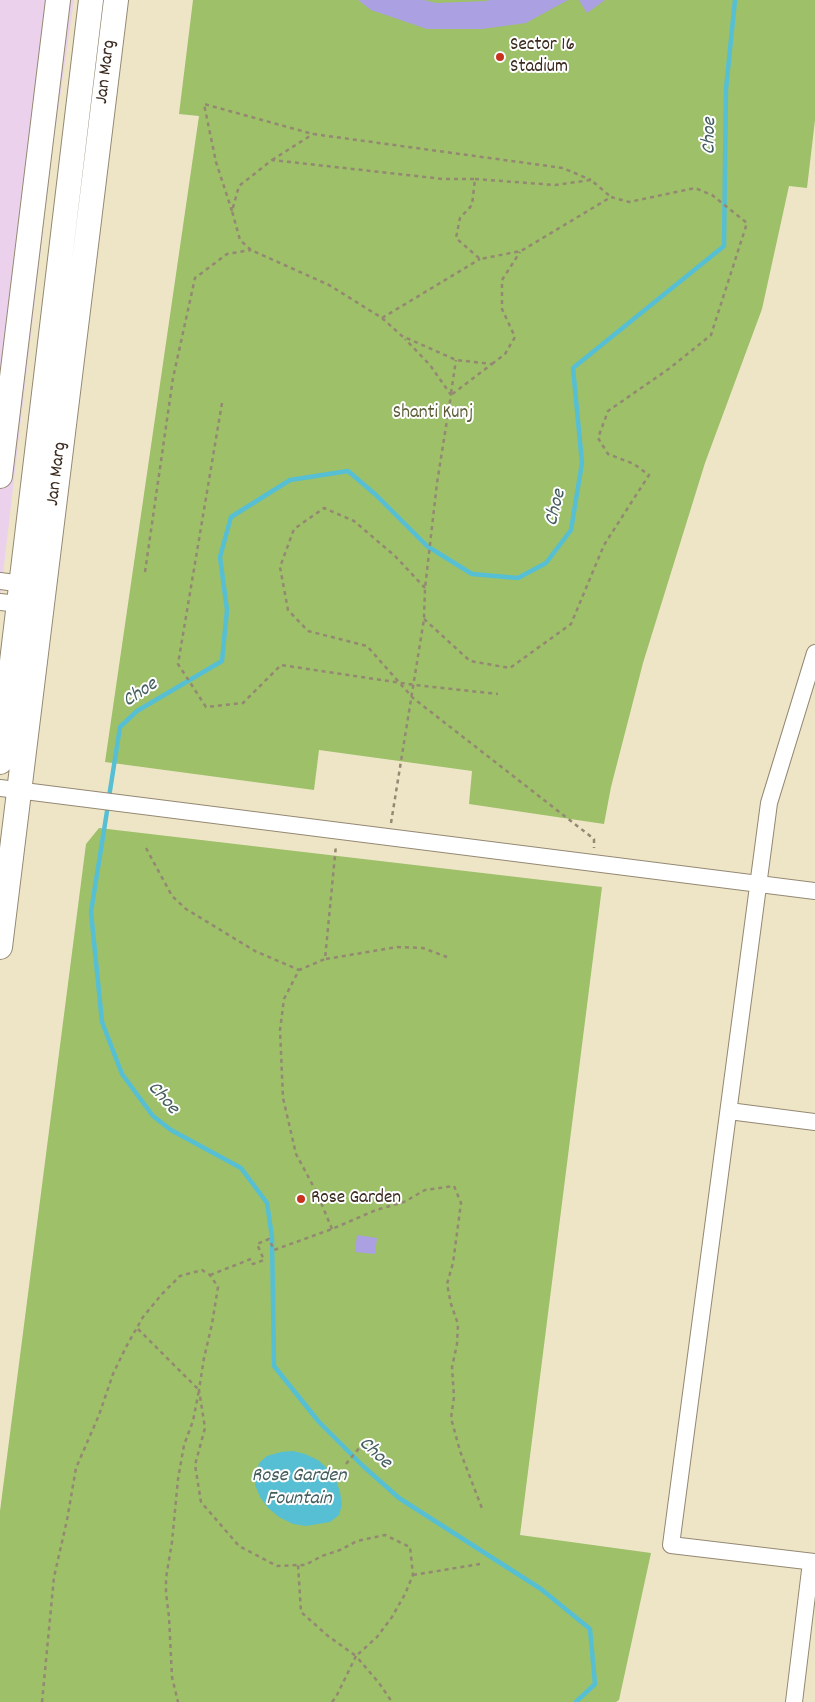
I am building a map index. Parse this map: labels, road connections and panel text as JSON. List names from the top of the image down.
{
  "streets": {
    "main road": ["Jan Marg"]
  },
  "water": ["Choe", "Rose Garden Fountain"],
  "parks": ["Shanti Kunj"],
  "places": ["Sector 16 Stadium", "Rose Garden"]
}
